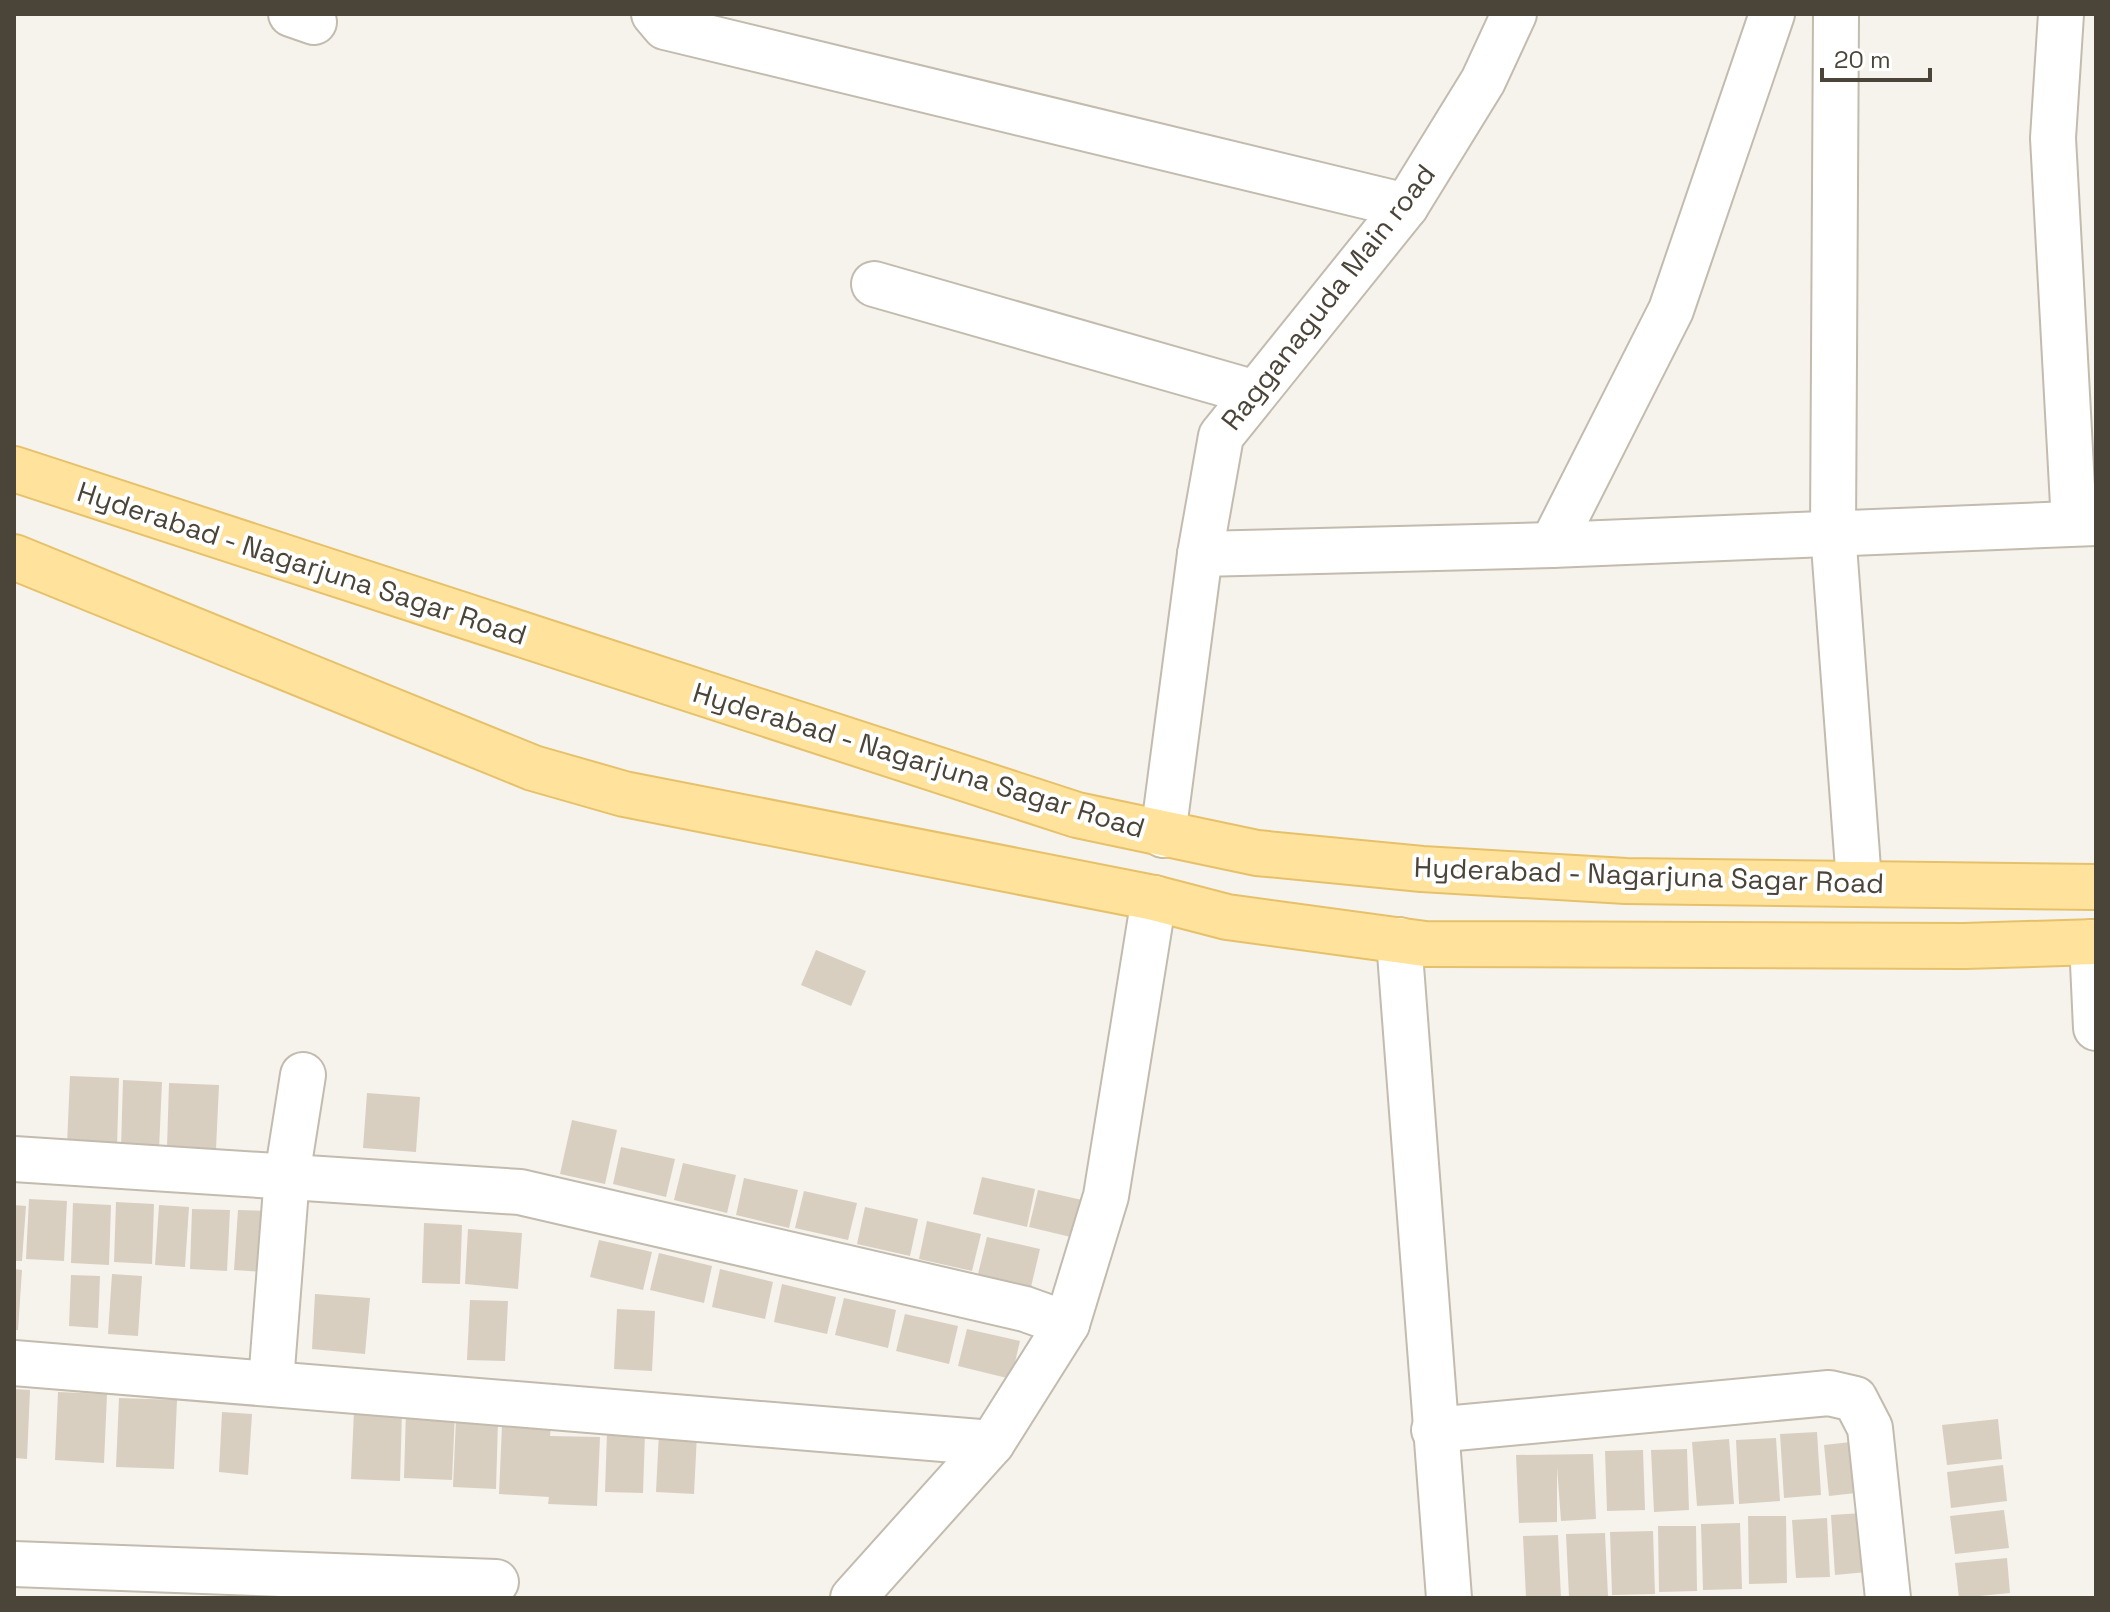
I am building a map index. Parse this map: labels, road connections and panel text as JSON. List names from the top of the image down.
{
  "streets": {
    "main road": ["Hyderabad - Nagarjuna Sagar Road"],
    "street": ["Ragganaguda Main road"]
  },
  "crossings": [
    ["Ragganaguda Main road", "Hyderabad - Nagarjuna Sagar Road"]
  ],
  "scale_bar": "20 m"
}
